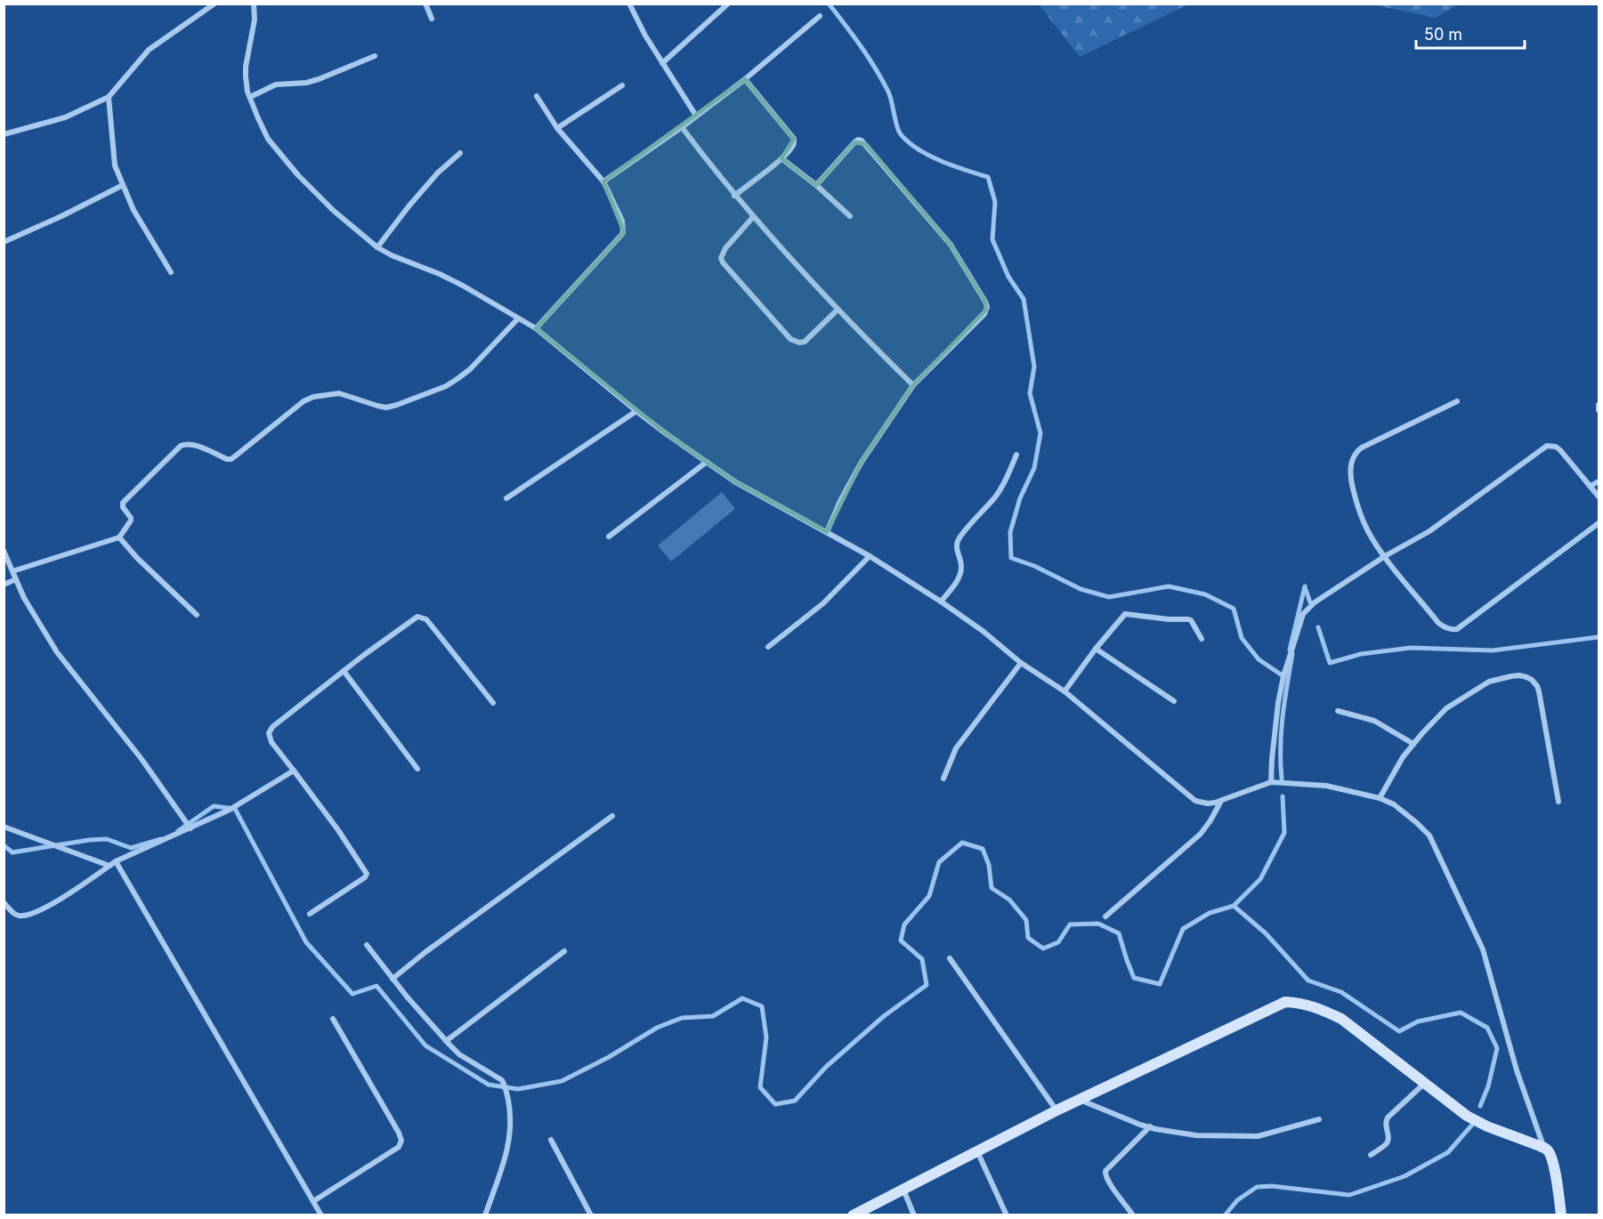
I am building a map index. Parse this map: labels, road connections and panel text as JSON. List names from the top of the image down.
{
  "scale_bar": "50 m"
}
